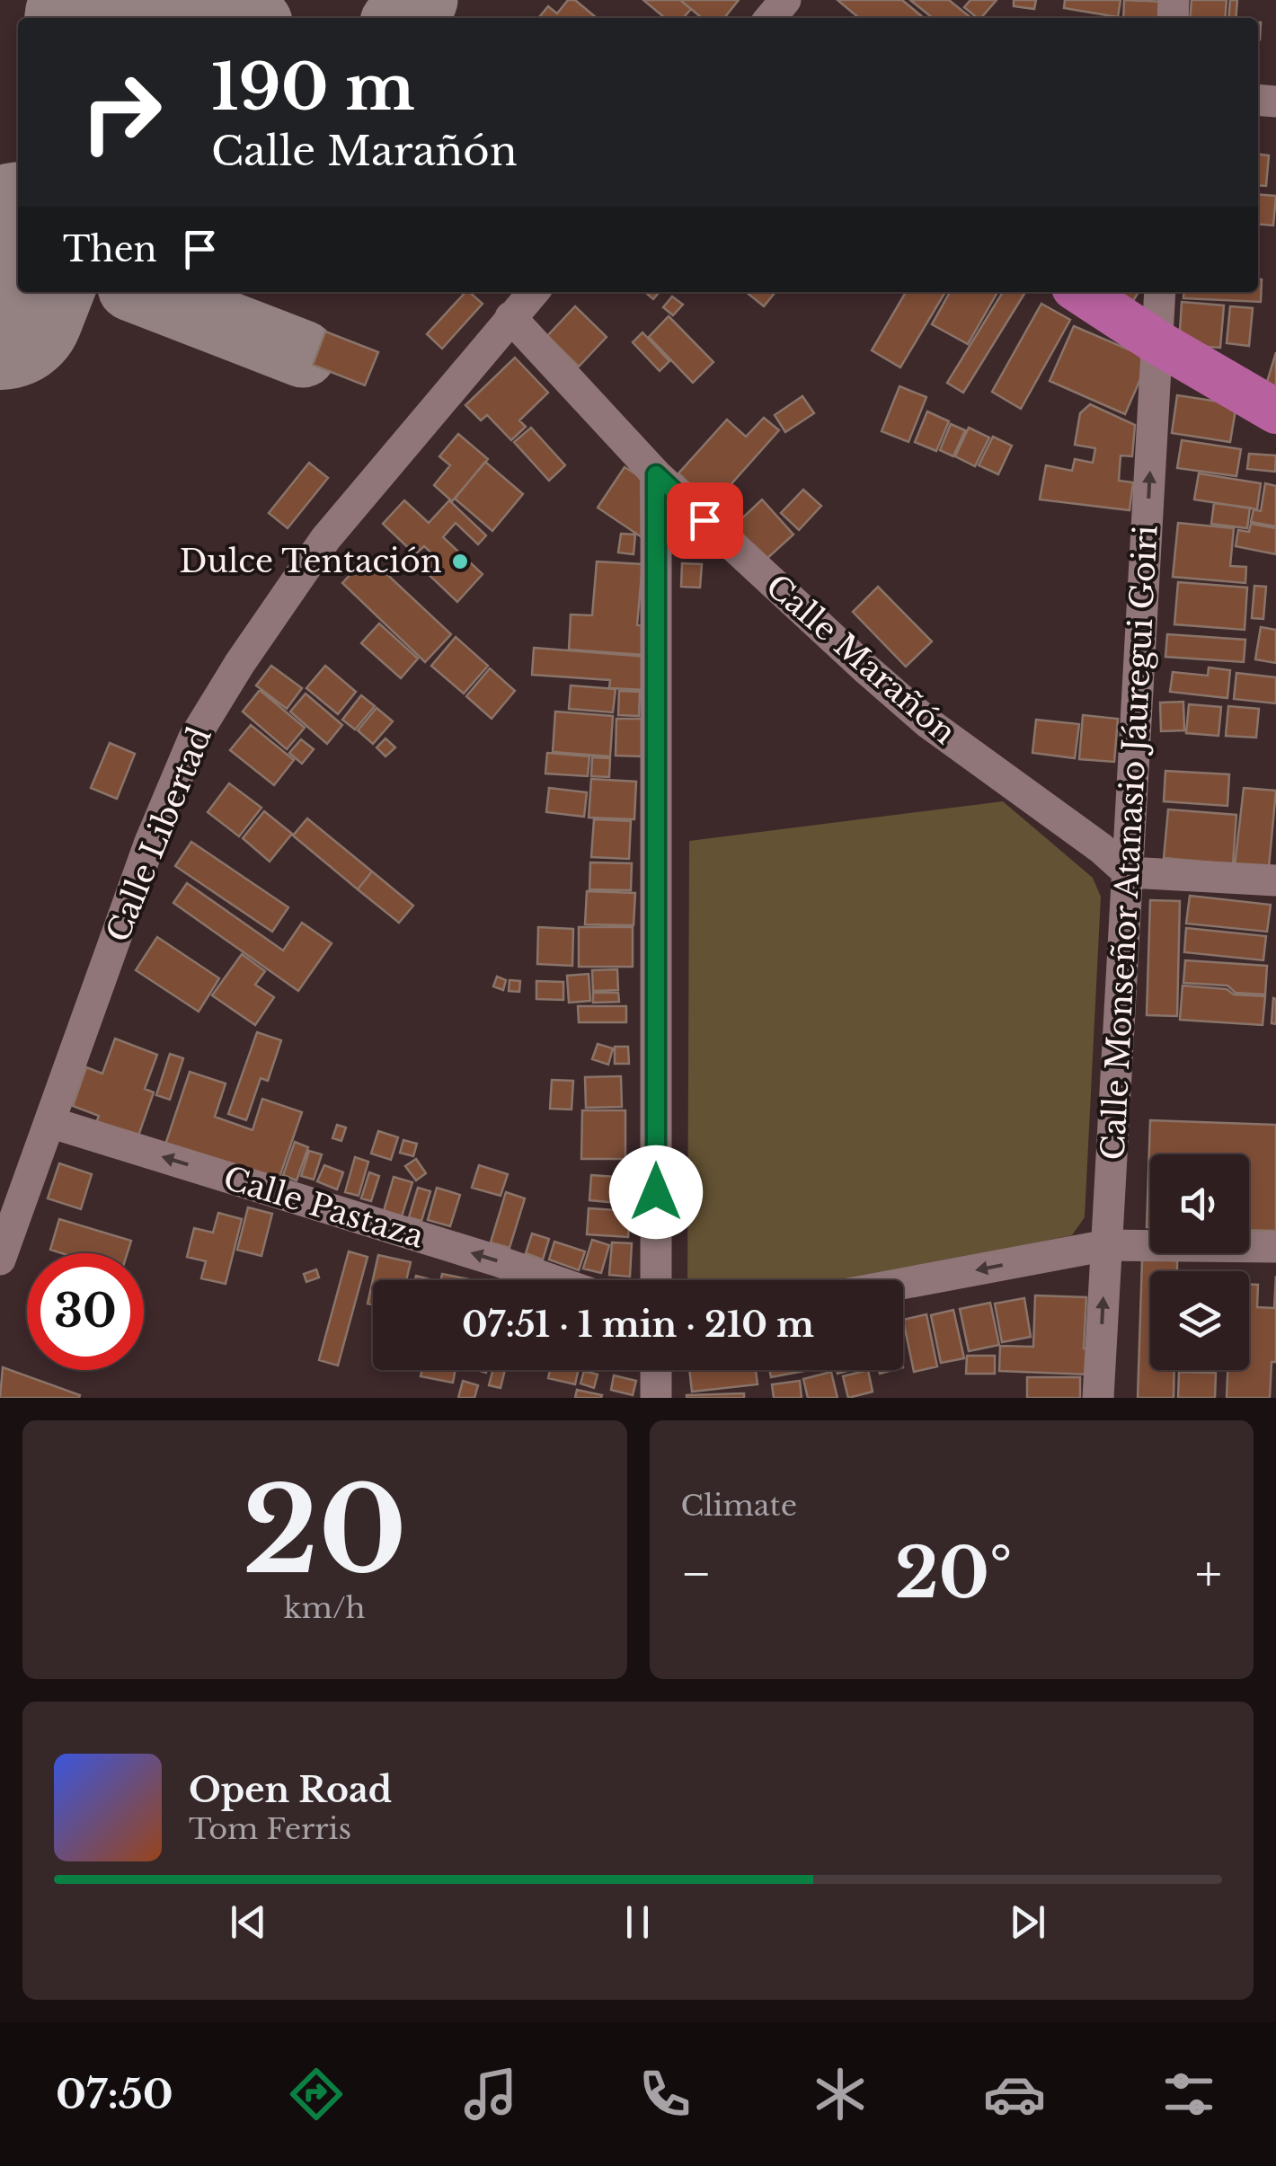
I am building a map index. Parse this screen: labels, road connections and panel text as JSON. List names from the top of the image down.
{
  "streets": {
    "street": [
      "Calle Marañón",
      "Calle Libertad",
      "Calle Monseñor Atanasio Jáuregui Goiri",
      "Calle Pastaza"
    ]
  },
  "crossings": [
    ["Calle Marañón", "Calle Libertad"],
    ["Calle Marañón", "Calle Monseñor Atanasio Jáuregui Goiri"],
    ["Calle Libertad", "Calle Pastaza"]
  ],
  "one_way": ["Calle Monseñor Atanasio Jáuregui Goiri", "Calle Pastaza"],
  "places": ["Dulce Tentación"],
  "page": {
    "turn": ["190 m", "Calle Marañón"],
    "then": "Then",
    "limit": "30",
    "trip": "07:51 · 1 min · 210 m",
    "tile": [
      ["20", "km/h"],
      "Climate"
    ],
    "heat": ["−", "20°", "+"],
    "song": ["Open Road", "Tom Ferris"],
    "tabs": "07:50"
  }
}
